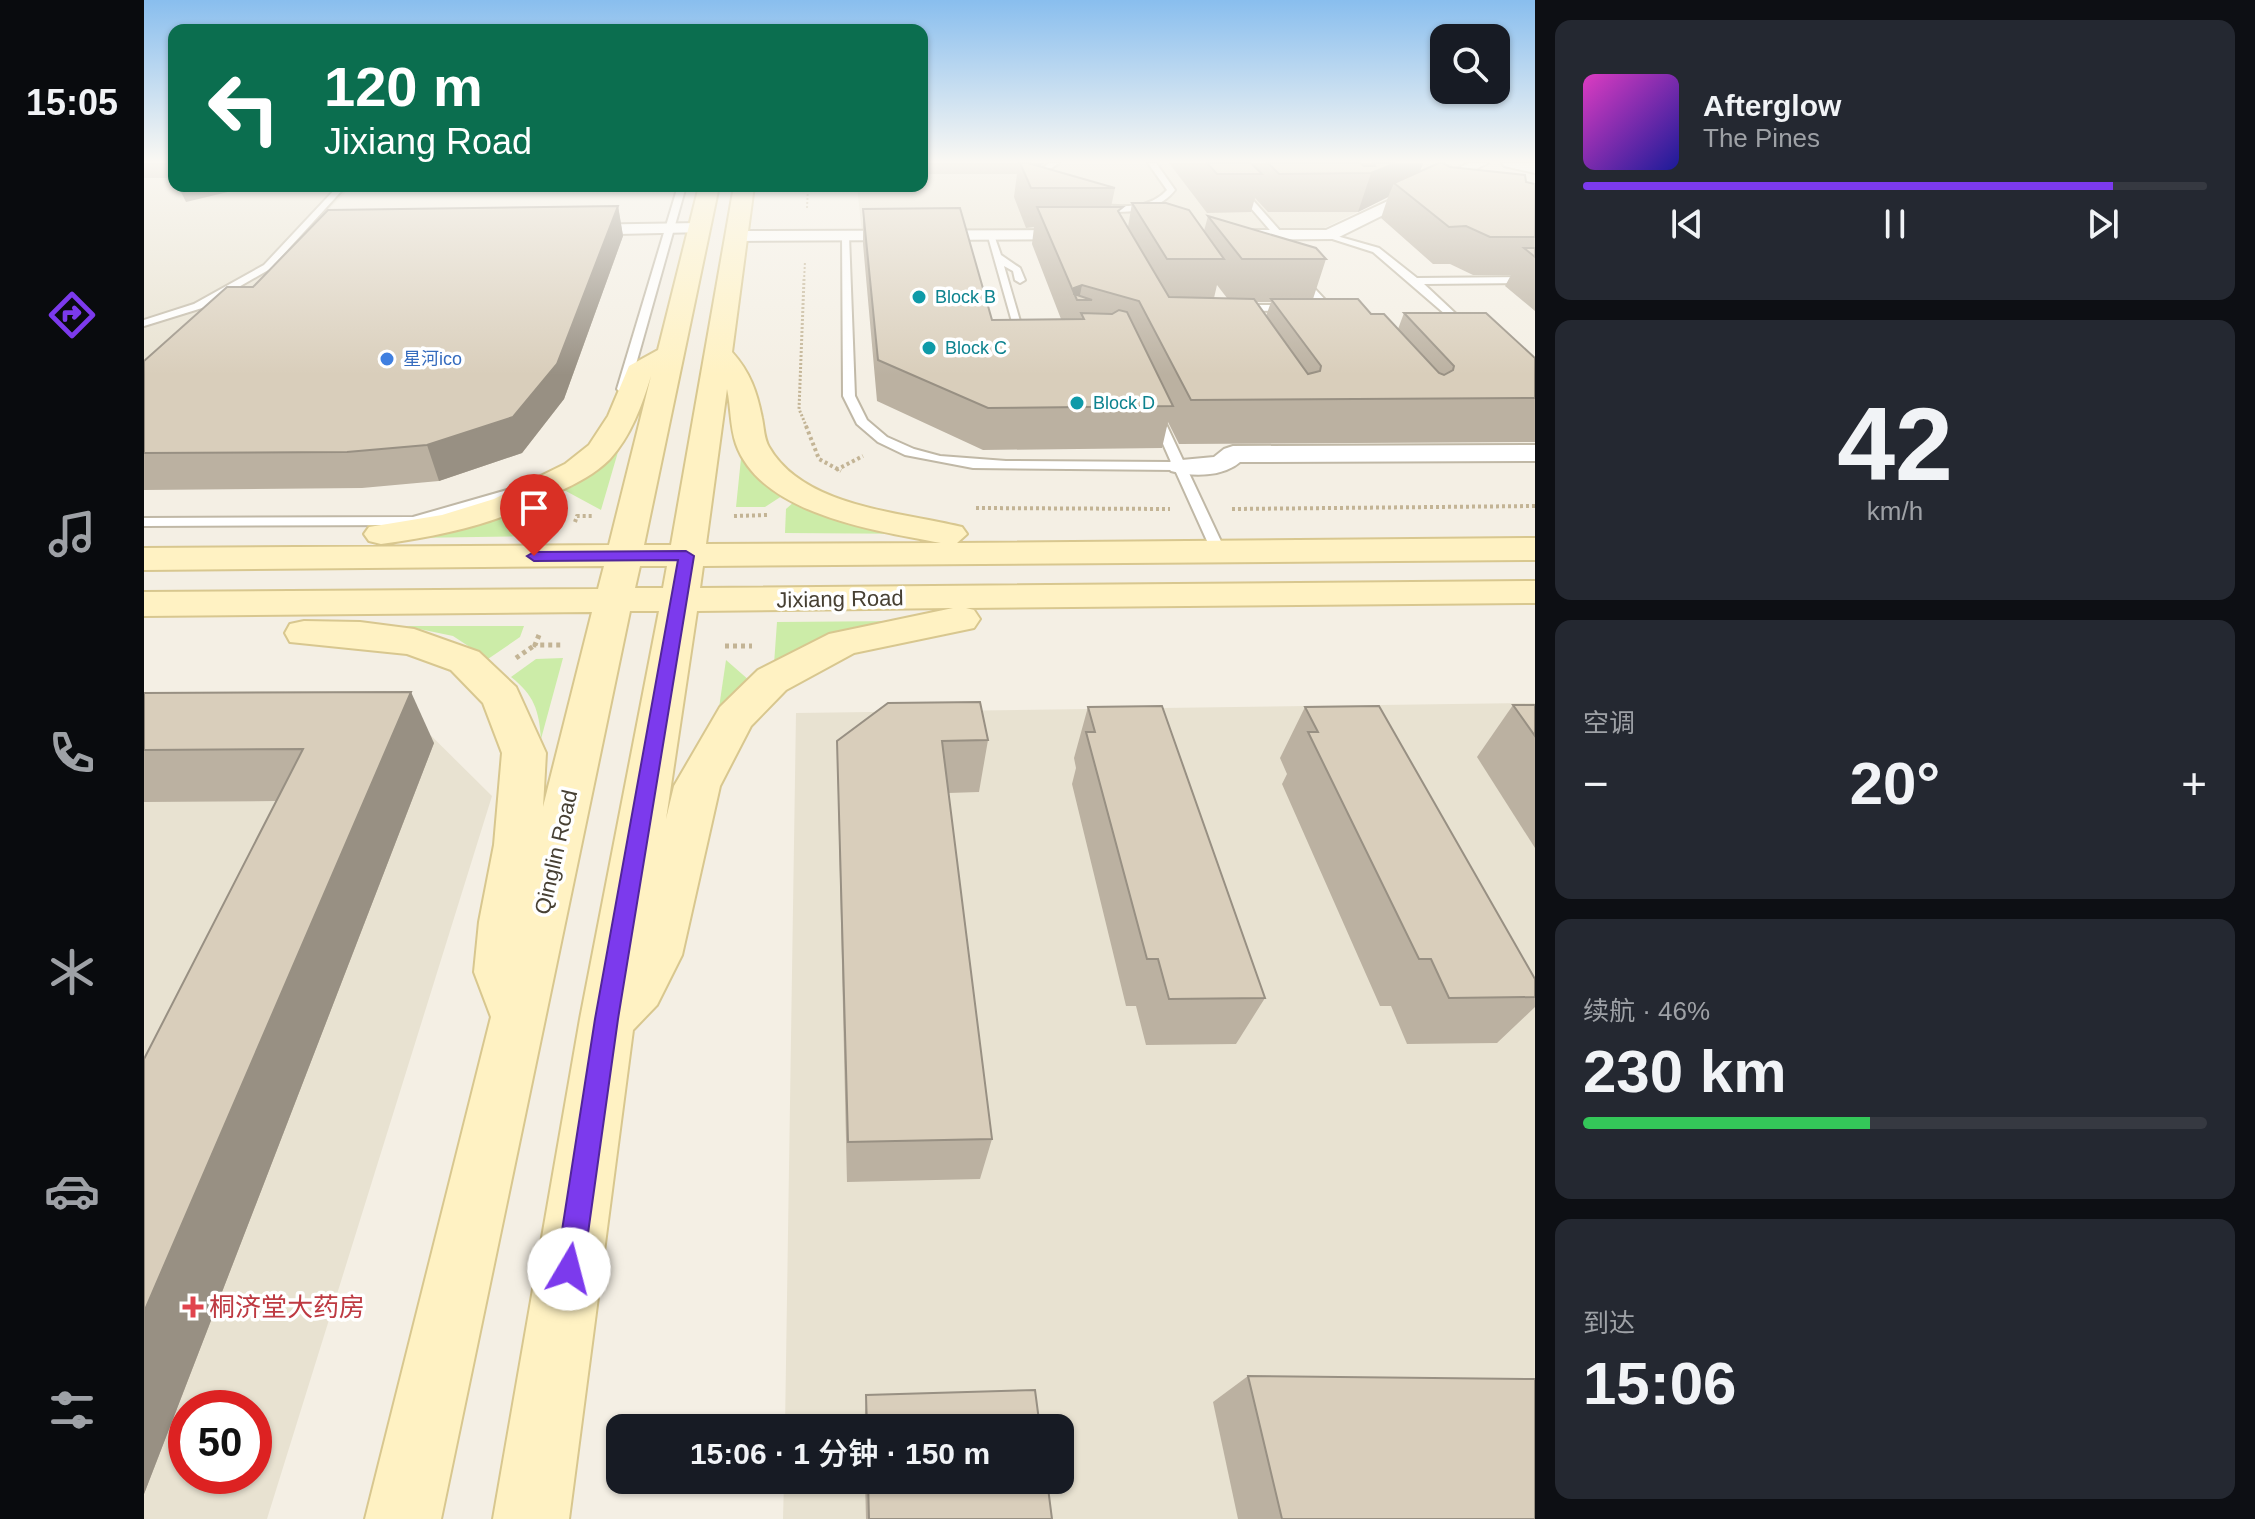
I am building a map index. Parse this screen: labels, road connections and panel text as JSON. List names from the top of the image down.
{
  "streets": {
    "main road": ["Jixiang Road", "Qinglin Road"]
  },
  "crossings": [
    ["Jixiang Road", "Qinglin Road"]
  ],
  "places": {
    "other": [
      "Block B",
      "Block C",
      "星河ico",
      "Block D"
    ],
    "health": ["桐济堂大药房"]
  },
  "page": {
    "tabs": "15:05",
    "turn": ["120 m", "Jixiang Road"],
    "song": ["Afterglow", "The Pines"],
    "tile": [
      ["42", "km/h"],
      "空调",
      ["续航 · 46%", "230 km"],
      ["到达", "15:06"]
    ],
    "heat": ["−", "20°", "+"],
    "limit": "50",
    "trip": "15:06 · 1 分钟 · 150 m"
  }
}
